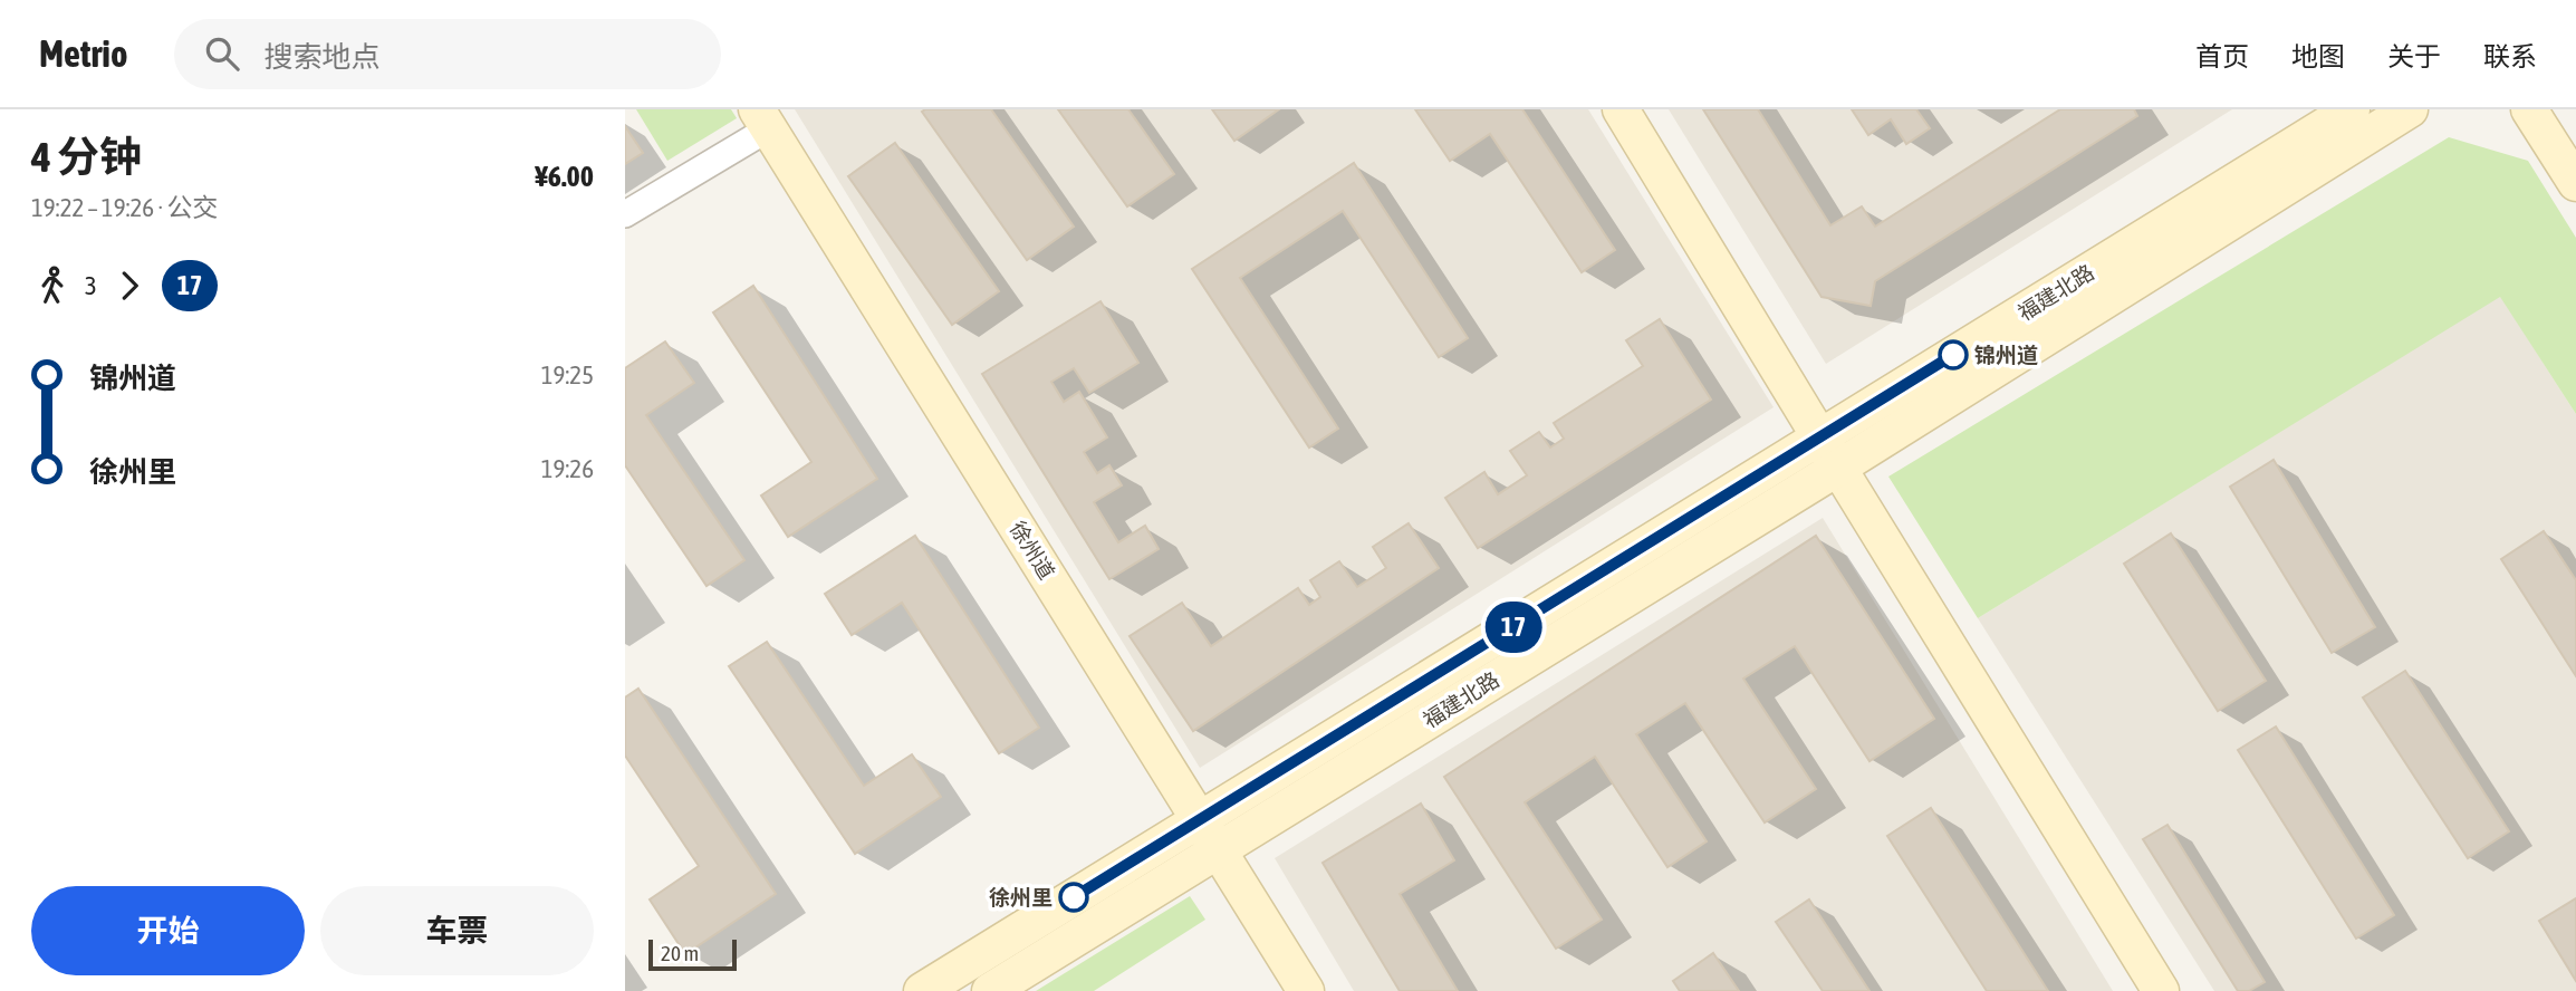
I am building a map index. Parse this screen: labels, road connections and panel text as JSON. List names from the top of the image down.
{
  "streets": {
    "street": ["福建北路", "徐州道"]
  },
  "crossings": [
    ["福建北路", "徐州道"]
  ],
  "places": ["锦州道", "徐州里"],
  "lines": ["bus line 17"],
  "scale_bar": "20 m",
  "page": {
    "header": "Metrio",
    "search": "搜索地点",
    "nav": [
      "首页",
      "地图",
      "关于",
      "联系"
    ],
    "heading": ["4 分钟", "19:22 – 19:26 · 公交", "¥6.00"],
    "on_map": "17",
    "legs": ["3", "17"],
    "list": [
      {
        "name": "锦州道",
        "value": "19:25"
      },
      {
        "name": "徐州里",
        "value": "19:26"
      }
    ],
    "buttons": ["开始", "车票"],
    "scale": "20 m"
  }
}
